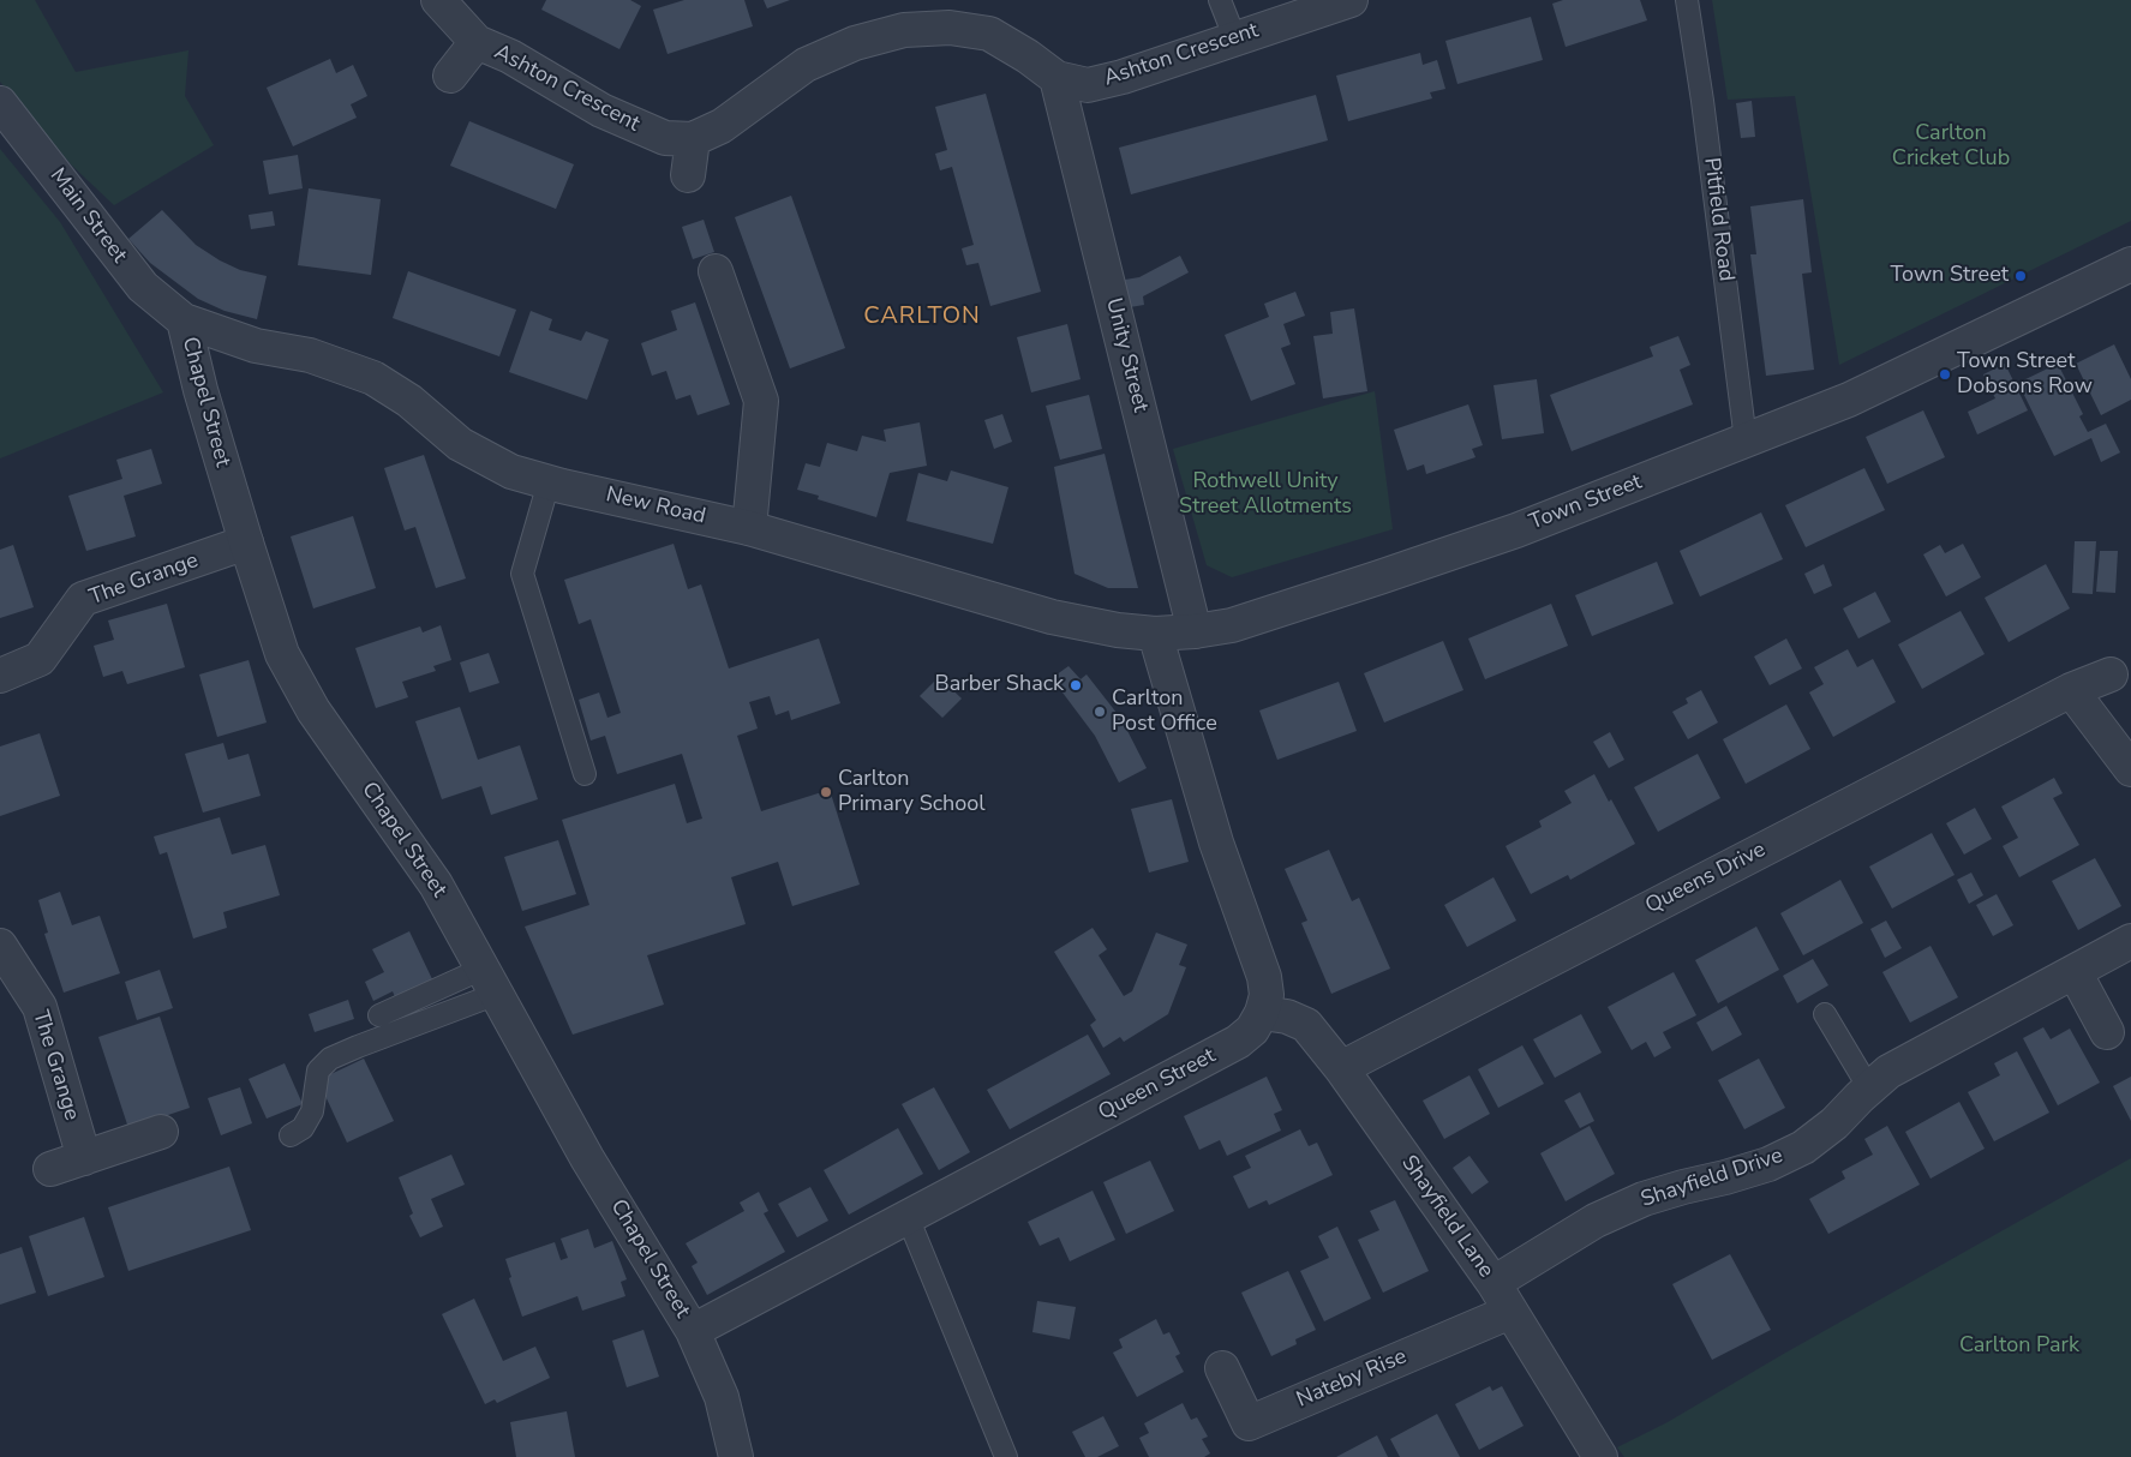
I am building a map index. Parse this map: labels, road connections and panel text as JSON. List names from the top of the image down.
{
  "streets": {
    "street": [
      "Ashton Crescent",
      "Main Street",
      "Unity Street",
      "Chapel Street",
      "Town Street",
      "New Road",
      "The Grange",
      "Queens Drive",
      "Queen Street",
      "Shayfield Drive",
      "Shayfield Lane",
      "Nateby Rise"
    ],
    "lane": ["Pitfield Road"]
  },
  "crossings": [
    ["Ashton Crescent", "Unity Street"],
    ["Main Street", "Chapel Street"],
    ["Main Street", "New Road"],
    ["Pitfield Road", "Town Street"],
    ["Unity Street", "Town Street"],
    ["Chapel Street", "New Road"],
    ["Chapel Street", "The Grange"],
    ["Chapel Street", "Queen Street"],
    ["Town Street", "New Road"],
    ["Queens Drive", "Shayfield Lane"],
    ["Queen Street", "Shayfield Lane"],
    ["Shayfield Drive", "Shayfield Lane"],
    ["Shayfield Lane", "Nateby Rise"]
  ],
  "districts": ["CARLTON"],
  "parks": ["Carlton Cricket Club", "Rothwell Unity Street Allotments", "Carlton Park"],
  "places": [
    "Town Street",
    "Town Street Dobsons Row",
    "Barber Shack",
    "Carlton Post Office",
    "Carlton Primary School"
  ]
}
